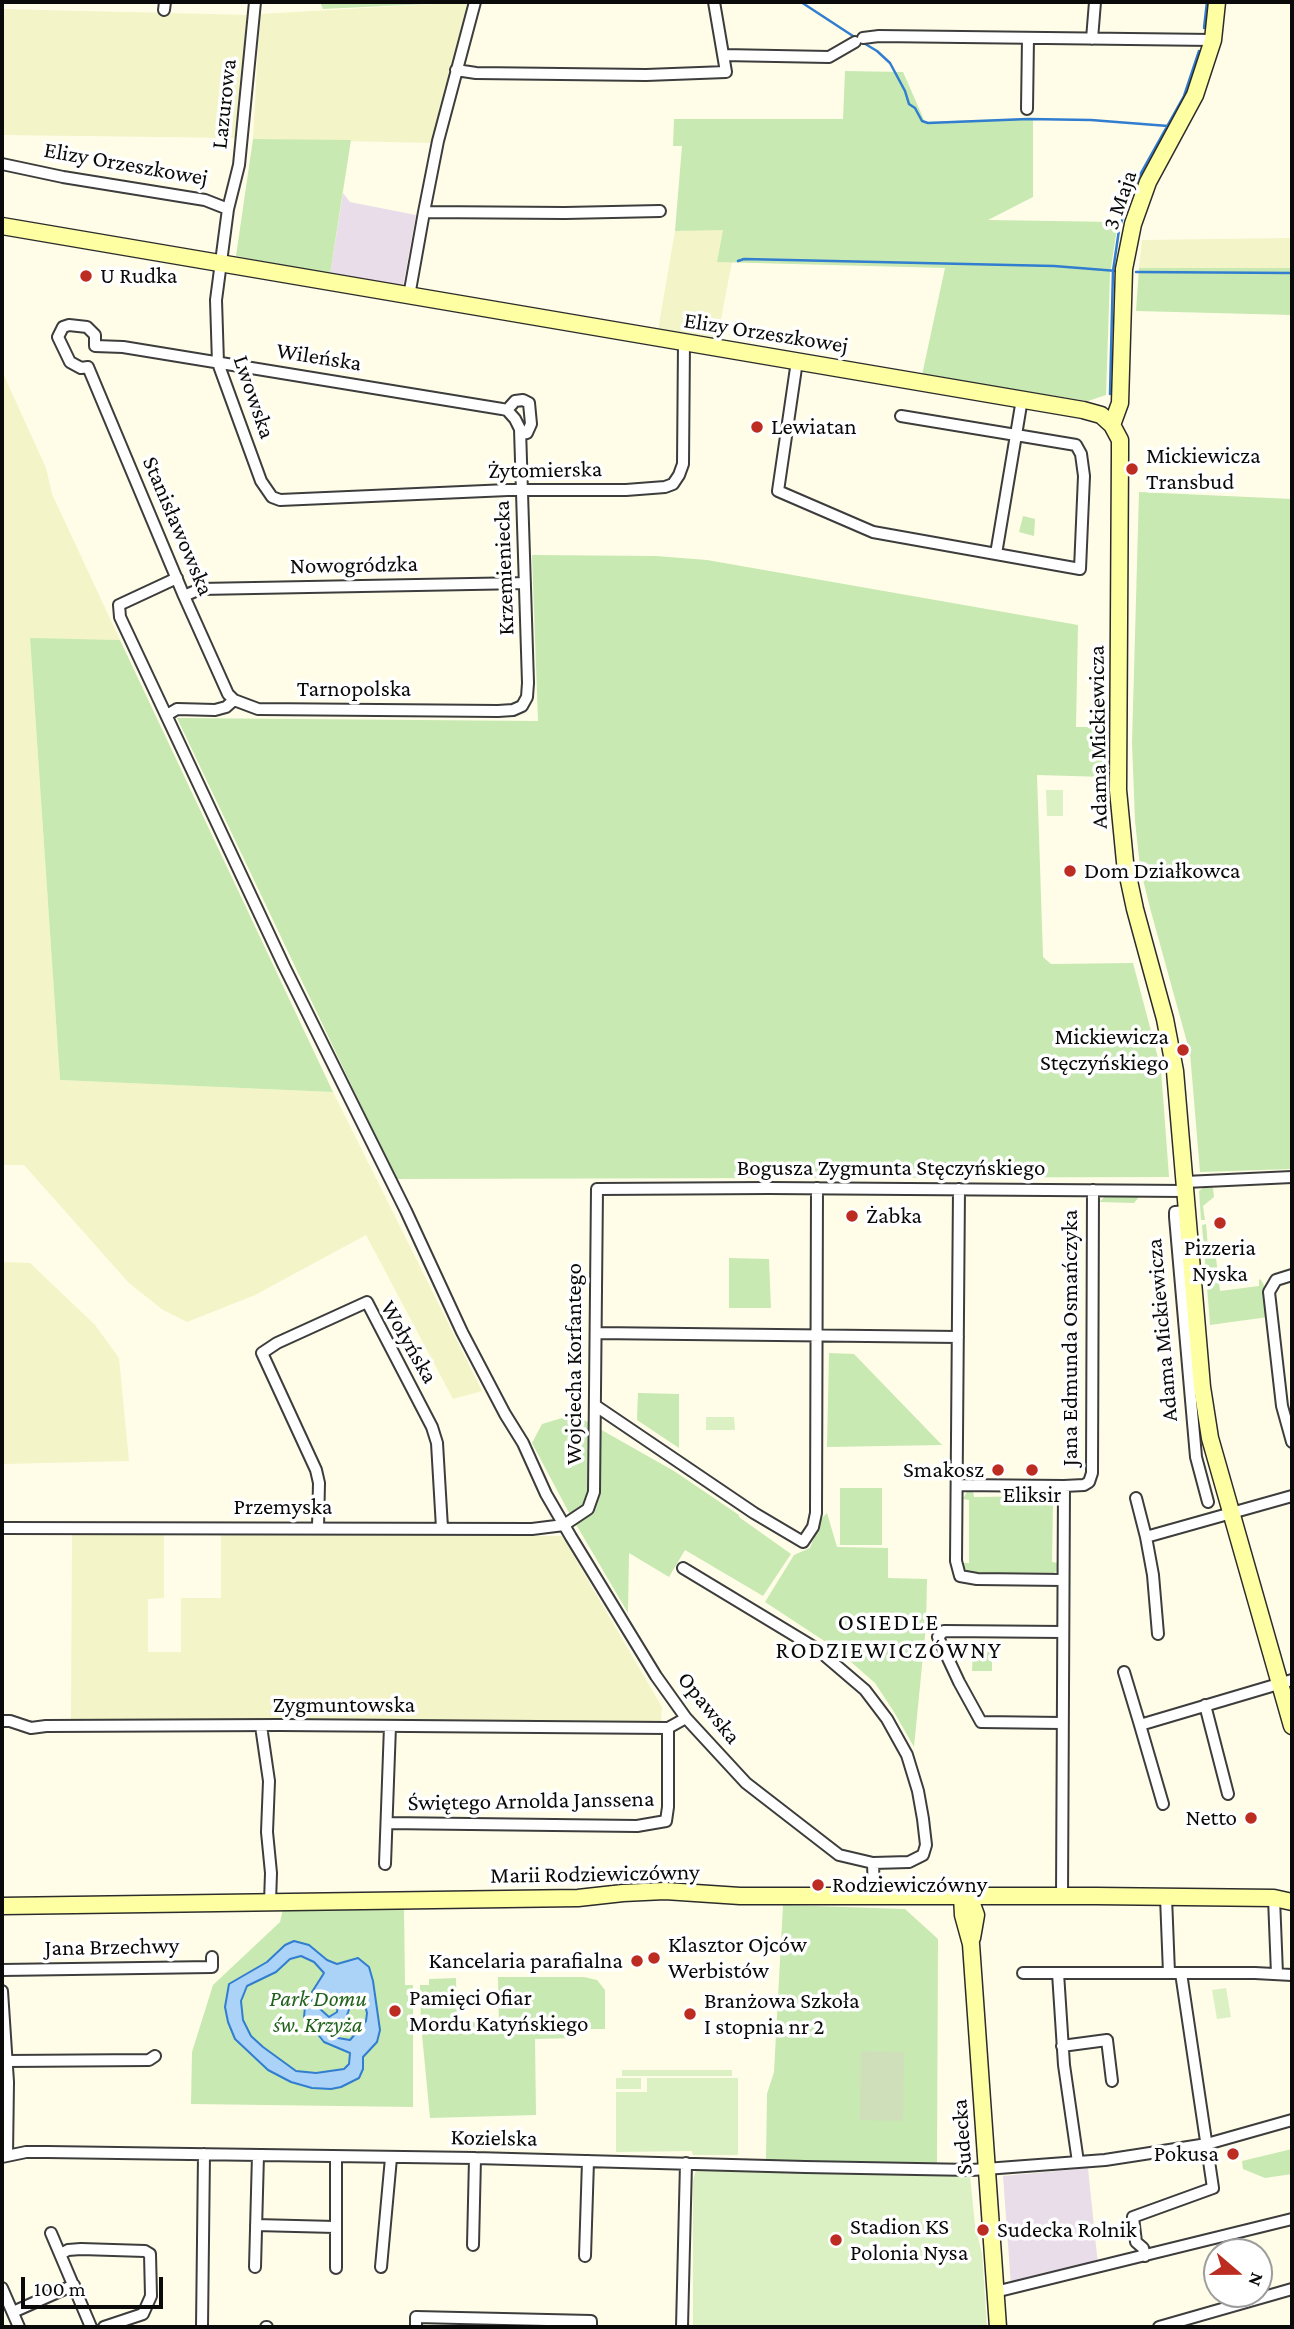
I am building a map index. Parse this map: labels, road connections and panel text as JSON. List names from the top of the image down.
{
  "streets": {
    "street": [
      "Lazurowa",
      "Elizy Orzeszkowej",
      "3 Maja",
      "Wileńska",
      "Lwowska",
      "Żytomierska",
      "Stanisławowska",
      "Nowogródzka",
      "Krzemieniecka",
      "Tarnopolska",
      "Adama Mickiewicza",
      "Bogusza Zygmunta Stęczyńskiego",
      "Jana Edmunda Osmańczyka",
      "Wołyńska",
      "Wojciecha Korfantego",
      "Przemyska",
      "Zygmuntowska",
      "Opawska",
      "Świętego Arnolda Janssena",
      "Marii Rodziewiczówny",
      "Jana Brzechwy",
      "Sudecka",
      "Kozielska"
    ]
  },
  "crossings": [
    ["Lazurowa", "Elizy Orzeszkowej"],
    ["Elizy Orzeszkowej", "3 Maja"],
    ["Elizy Orzeszkowej", "Lwowska"],
    ["Elizy Orzeszkowej", "Żytomierska"],
    ["Elizy Orzeszkowej", "Adama Mickiewicza"],
    ["3 Maja", "Adama Mickiewicza"],
    ["Wileńska", "Lwowska"],
    ["Wileńska", "Stanisławowska"],
    ["Wileńska", "Krzemieniecka"],
    ["Lwowska", "Żytomierska"],
    ["Żytomierska", "Krzemieniecka"],
    ["Stanisławowska", "Nowogródzka"],
    ["Stanisławowska", "Tarnopolska"],
    ["Stanisławowska", "Opawska"],
    ["Nowogródzka", "Krzemieniecka"],
    ["Krzemieniecka", "Tarnopolska"],
    ["Adama Mickiewicza", "Bogusza Zygmunta Stęczyńskiego"],
    ["Bogusza Zygmunta Stęczyńskiego", "Jana Edmunda Osmańczyka"],
    ["Bogusza Zygmunta Stęczyńskiego", "Wojciecha Korfantego"],
    ["Jana Edmunda Osmańczyka", "Marii Rodziewiczówny"],
    ["Wołyńska", "Przemyska"],
    ["Wojciecha Korfantego", "Przemyska"],
    ["Wojciecha Korfantego", "Opawska"],
    ["Przemyska", "Opawska"],
    ["Zygmuntowska", "Opawska"],
    ["Zygmuntowska", "Świętego Arnolda Janssena"],
    ["Marii Rodziewiczówny", "Sudecka"],
    ["Sudecka", "Kozielska"]
  ],
  "districts": ["OSIEDLE RODZIEWICZÓWNY"],
  "parks": ["Park Domu św. Krzyża"],
  "places": [
    "U Rudka",
    "Lewiatan",
    "Mickiewicza Transbud",
    "Dom Działkowca",
    "Mickiewicza Stęczyńskiego",
    "Żabka",
    "Pizzeria Nyska",
    "Smakosz",
    "Eliksir",
    "Netto",
    "Rodziewiczówny",
    "Klasztor Ojców Werbistów",
    "Kancelaria parafialna",
    "Pamięci Ofiar Mordu Katyńskiego",
    "Branżowa Szkoła I stopnia nr 2",
    "Pokusa",
    "Sudecka Rolnik",
    "Stadion KS Polonia Nysa"
  ],
  "scale_bar": "100 m",
  "north": "right"
}
